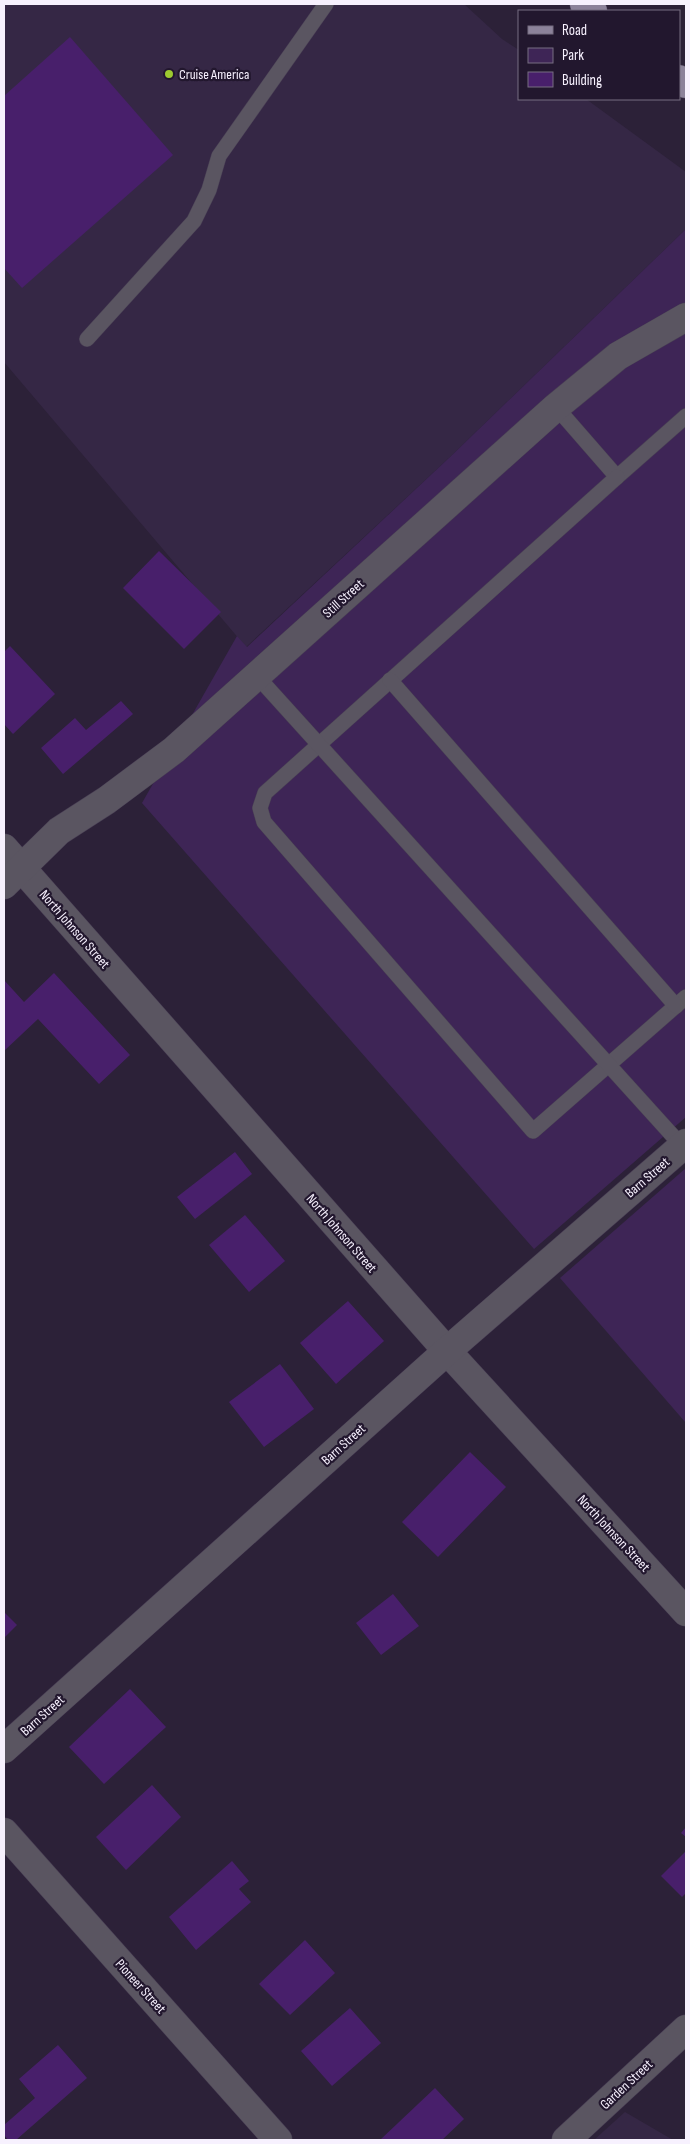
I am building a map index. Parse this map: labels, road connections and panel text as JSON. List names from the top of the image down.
{
  "streets": {
    "street": [
      "Still Street",
      "North Johnson Street",
      "Barn Street",
      "Pioneer Street",
      "Garden Street"
    ]
  },
  "crossings": [
    ["Still Street", "North Johnson Street"],
    ["North Johnson Street", "Barn Street"]
  ],
  "places": ["Cruise America"],
  "legend": ["Road", "Park", "Building"]
}
